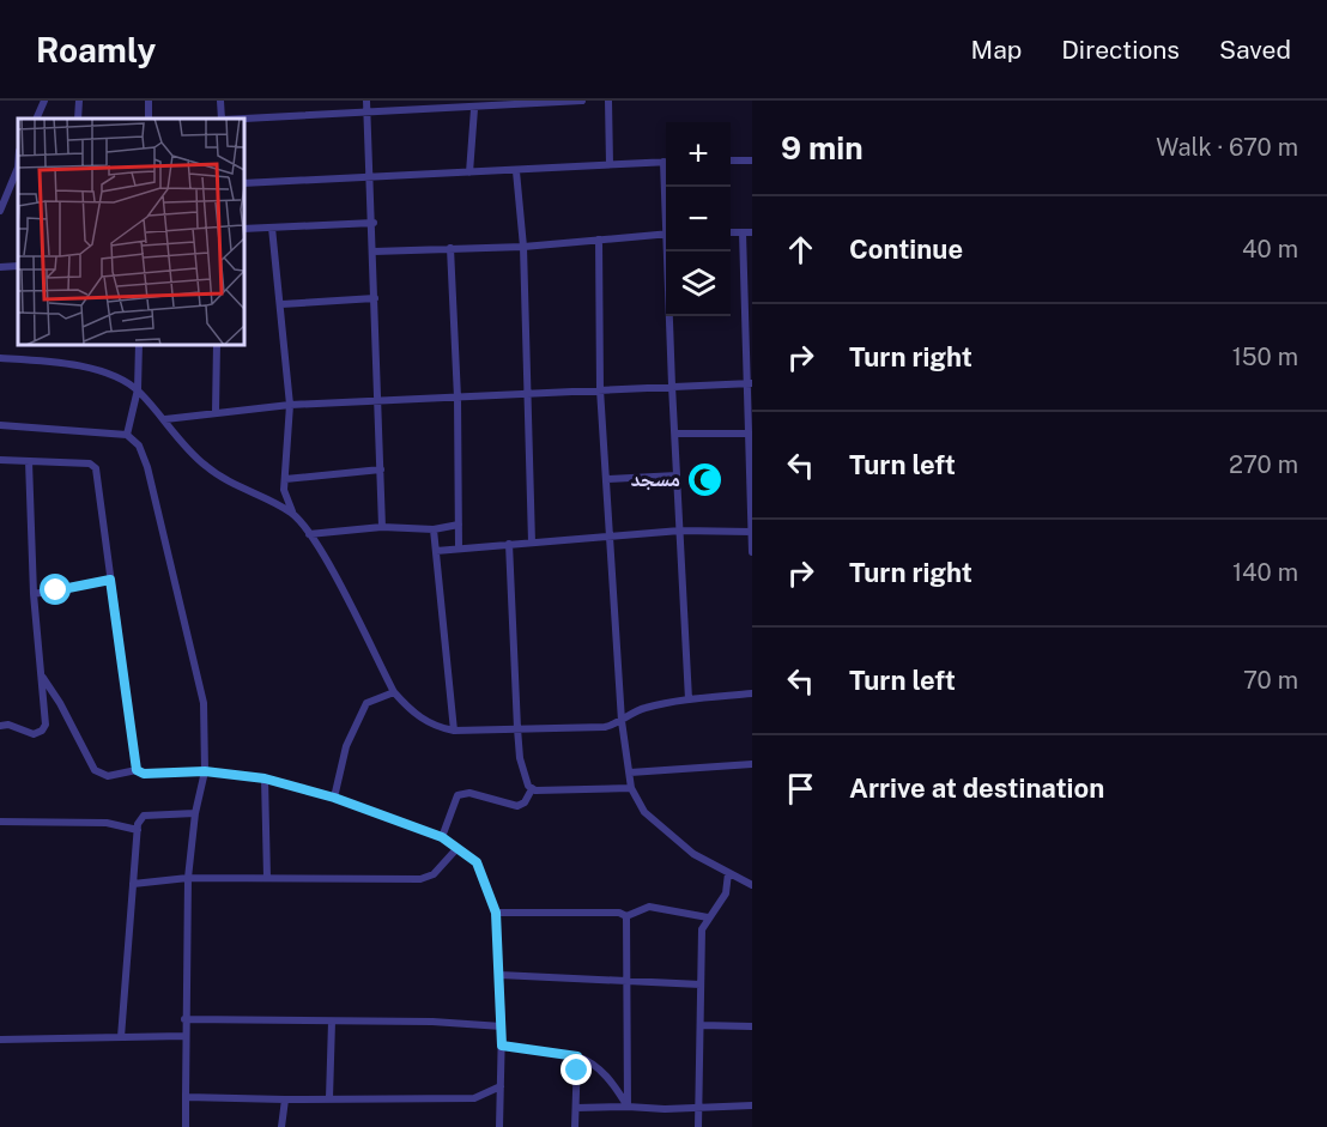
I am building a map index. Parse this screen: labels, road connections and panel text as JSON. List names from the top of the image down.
{
  "places": {
    "mosque": ["مسجد"]
  },
  "page": {
    "header": "Roamly",
    "nav": ["Map", "Directions", "Saved"],
    "heading": ["9 min", "Walk · 670 m"],
    "map_buttons": ["+", "−"],
    "list": [
      ["Continue", "40 m"],
      ["Turn right", "150 m"],
      ["Turn left", "270 m"],
      ["Turn right", "140 m"],
      ["Turn left", "70 m"],
      "Arrive at destination"
    ]
  }
}
